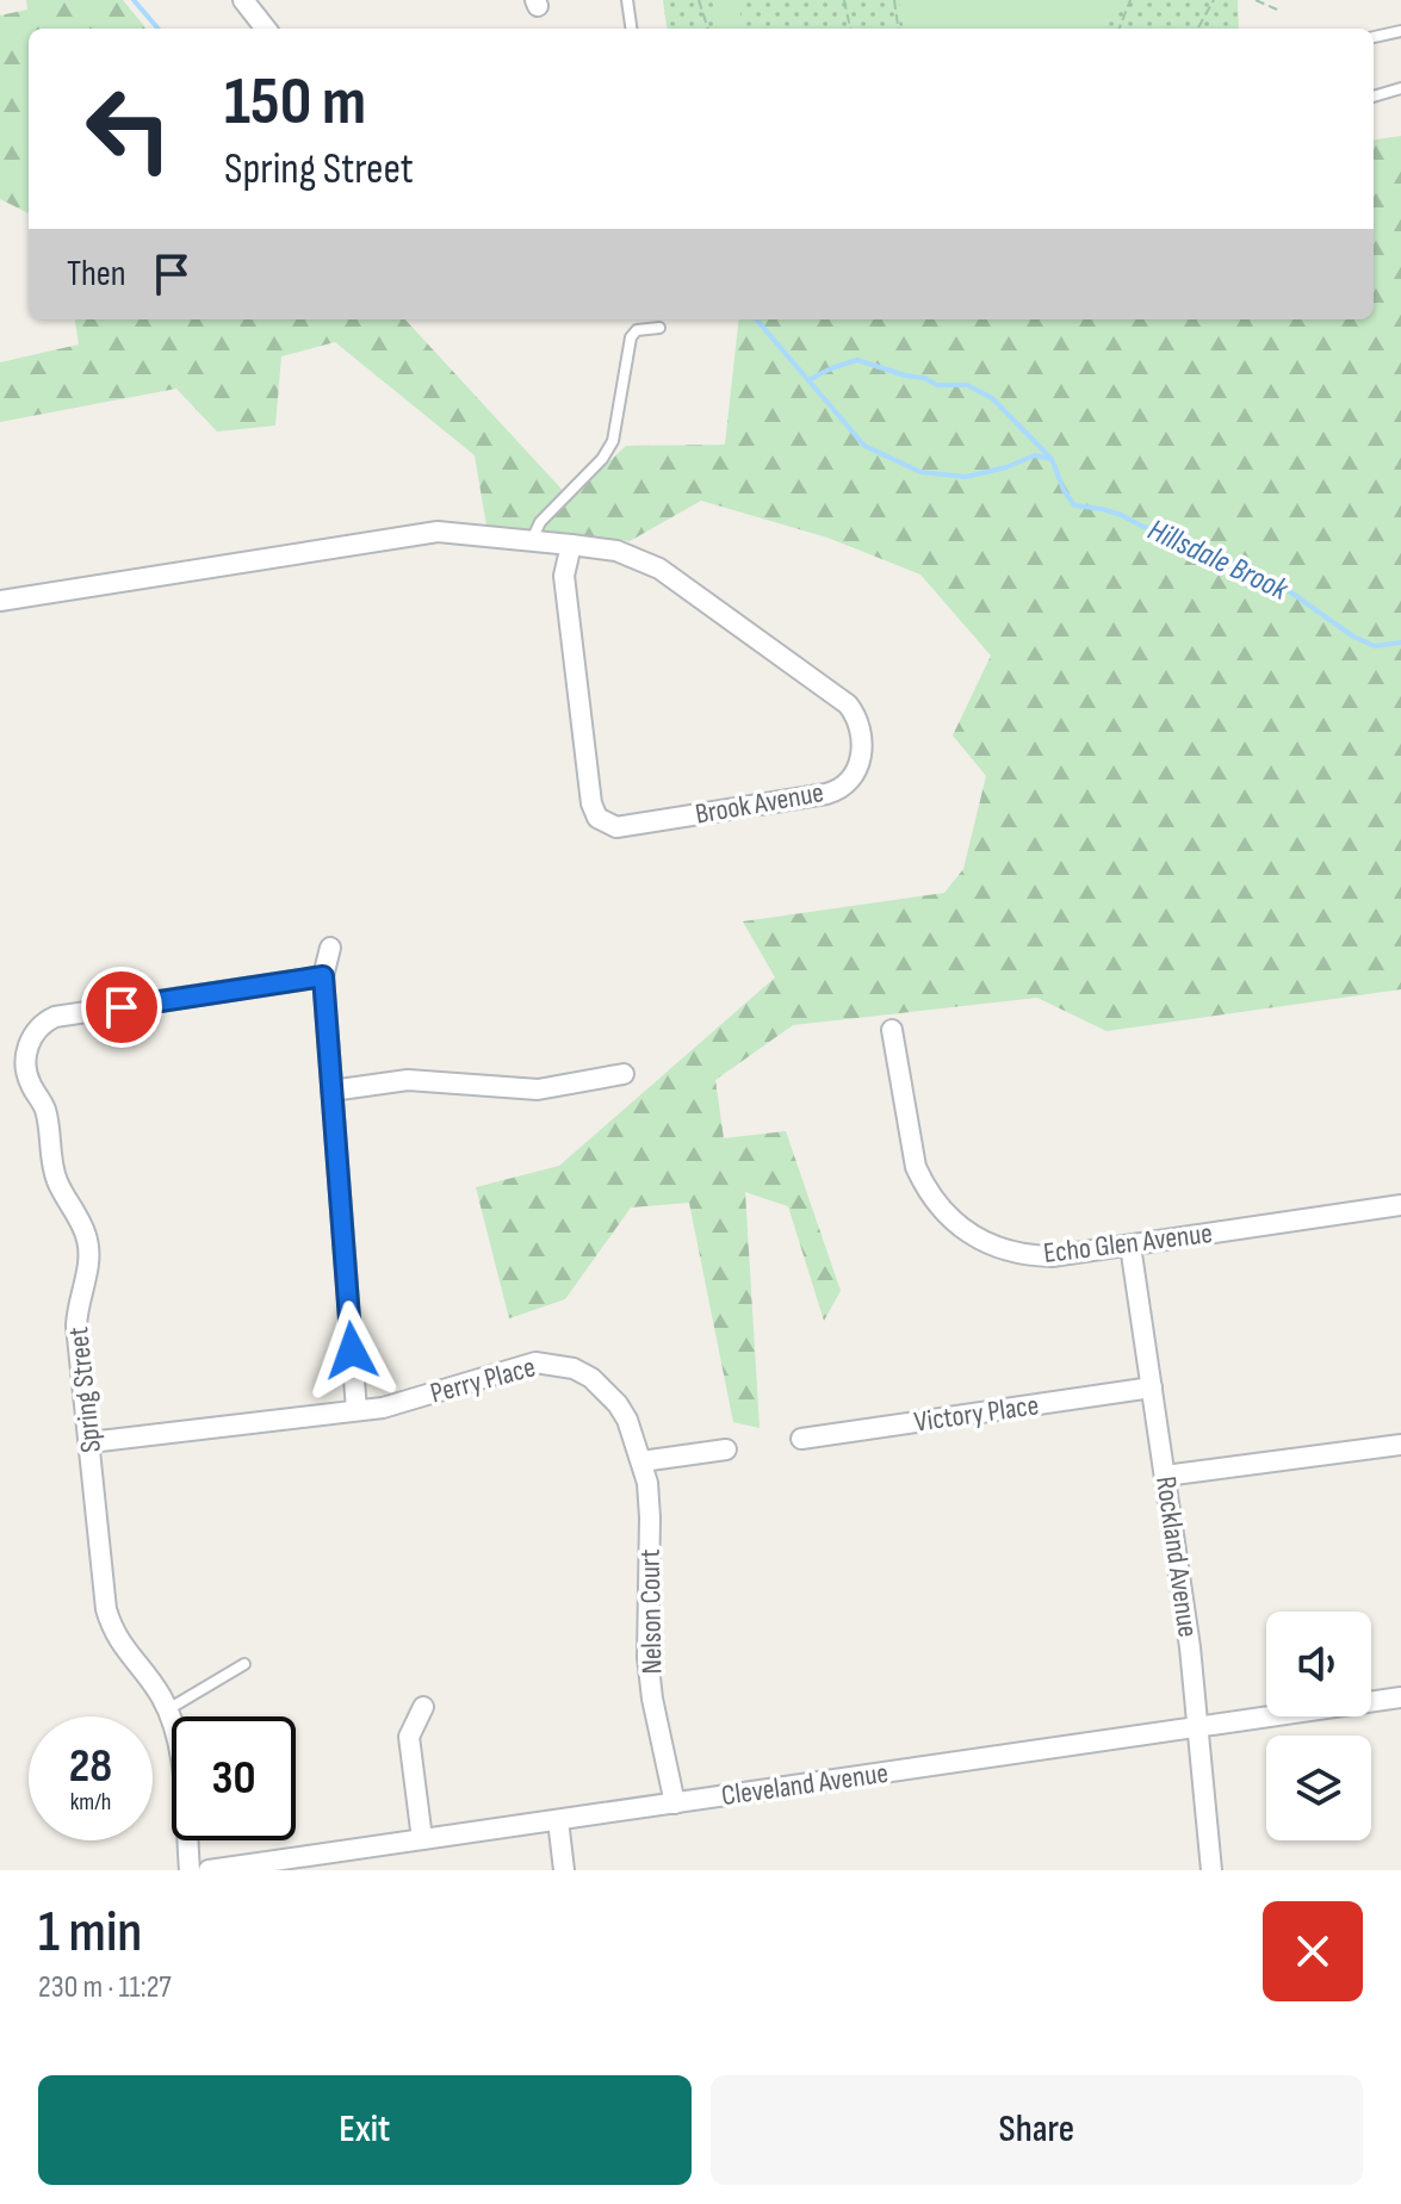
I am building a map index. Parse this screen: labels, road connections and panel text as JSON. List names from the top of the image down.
{
  "streets": {
    "street": [
      "Brook Avenue",
      "Echo Glen Avenue",
      "Perry Place",
      "Spring Street",
      "Victory Place",
      "Rockland Avenue",
      "Nelson Court",
      "Cleveland Avenue"
    ]
  },
  "crossings": [
    ["Echo Glen Avenue", "Rockland Avenue"],
    ["Perry Place", "Spring Street"],
    ["Perry Place", "Nelson Court"],
    ["Victory Place", "Rockland Avenue"],
    ["Rockland Avenue", "Cleveland Avenue"],
    ["Nelson Court", "Cleveland Avenue"]
  ],
  "water": ["Hillsdale Brook"],
  "page": {
    "turn": ["150 m", "Spring Street"],
    "then": "Then",
    "speed": "28 km/h",
    "limit": "30",
    "heading": ["1 min", "230 m · 11:27"],
    "buttons": ["Exit", "Share"]
  }
}
